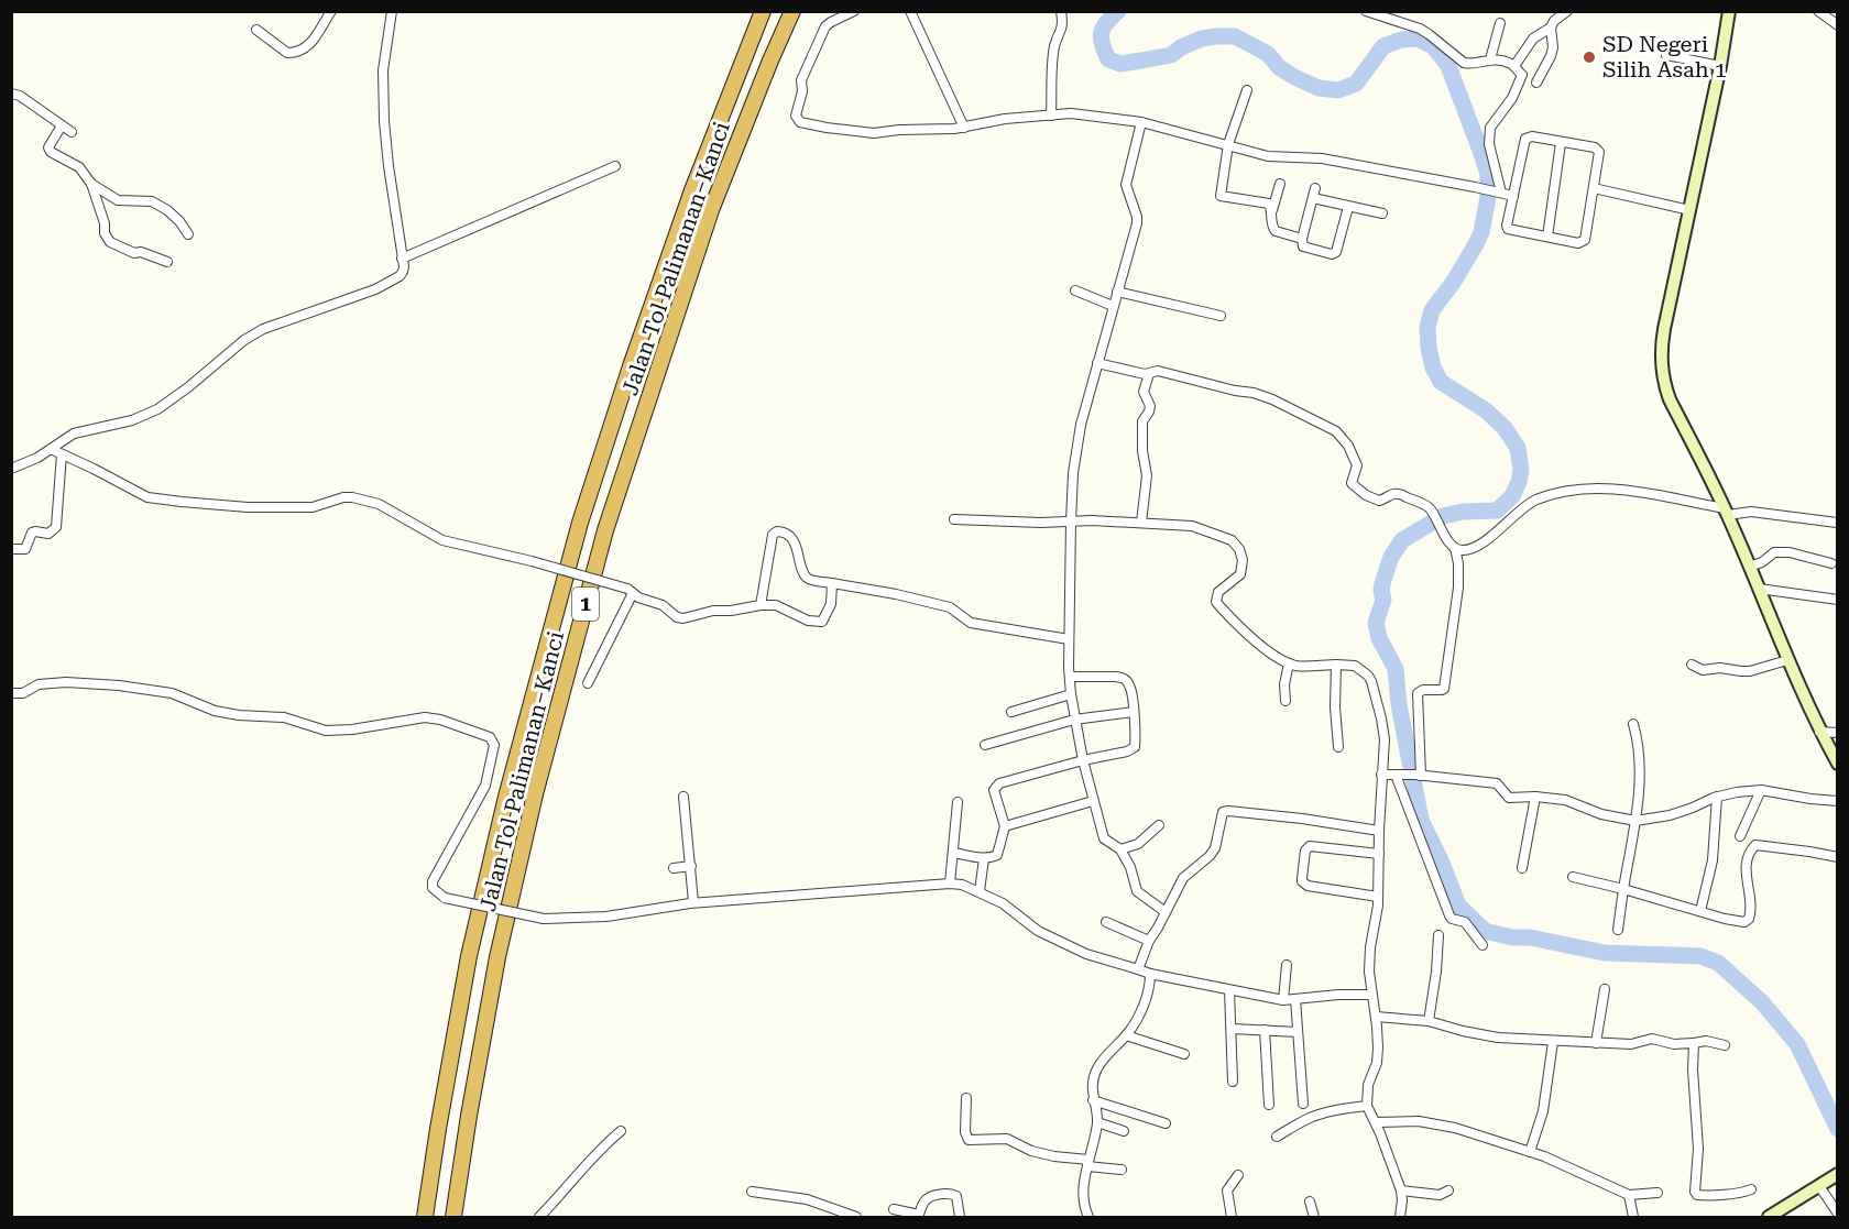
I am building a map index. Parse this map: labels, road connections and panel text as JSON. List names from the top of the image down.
{
  "streets": {
    "highway": ["Jalan Tol Palimanan–Kanci", "1"]
  },
  "places": ["SD Negeri Silih Asah 1"]
}
